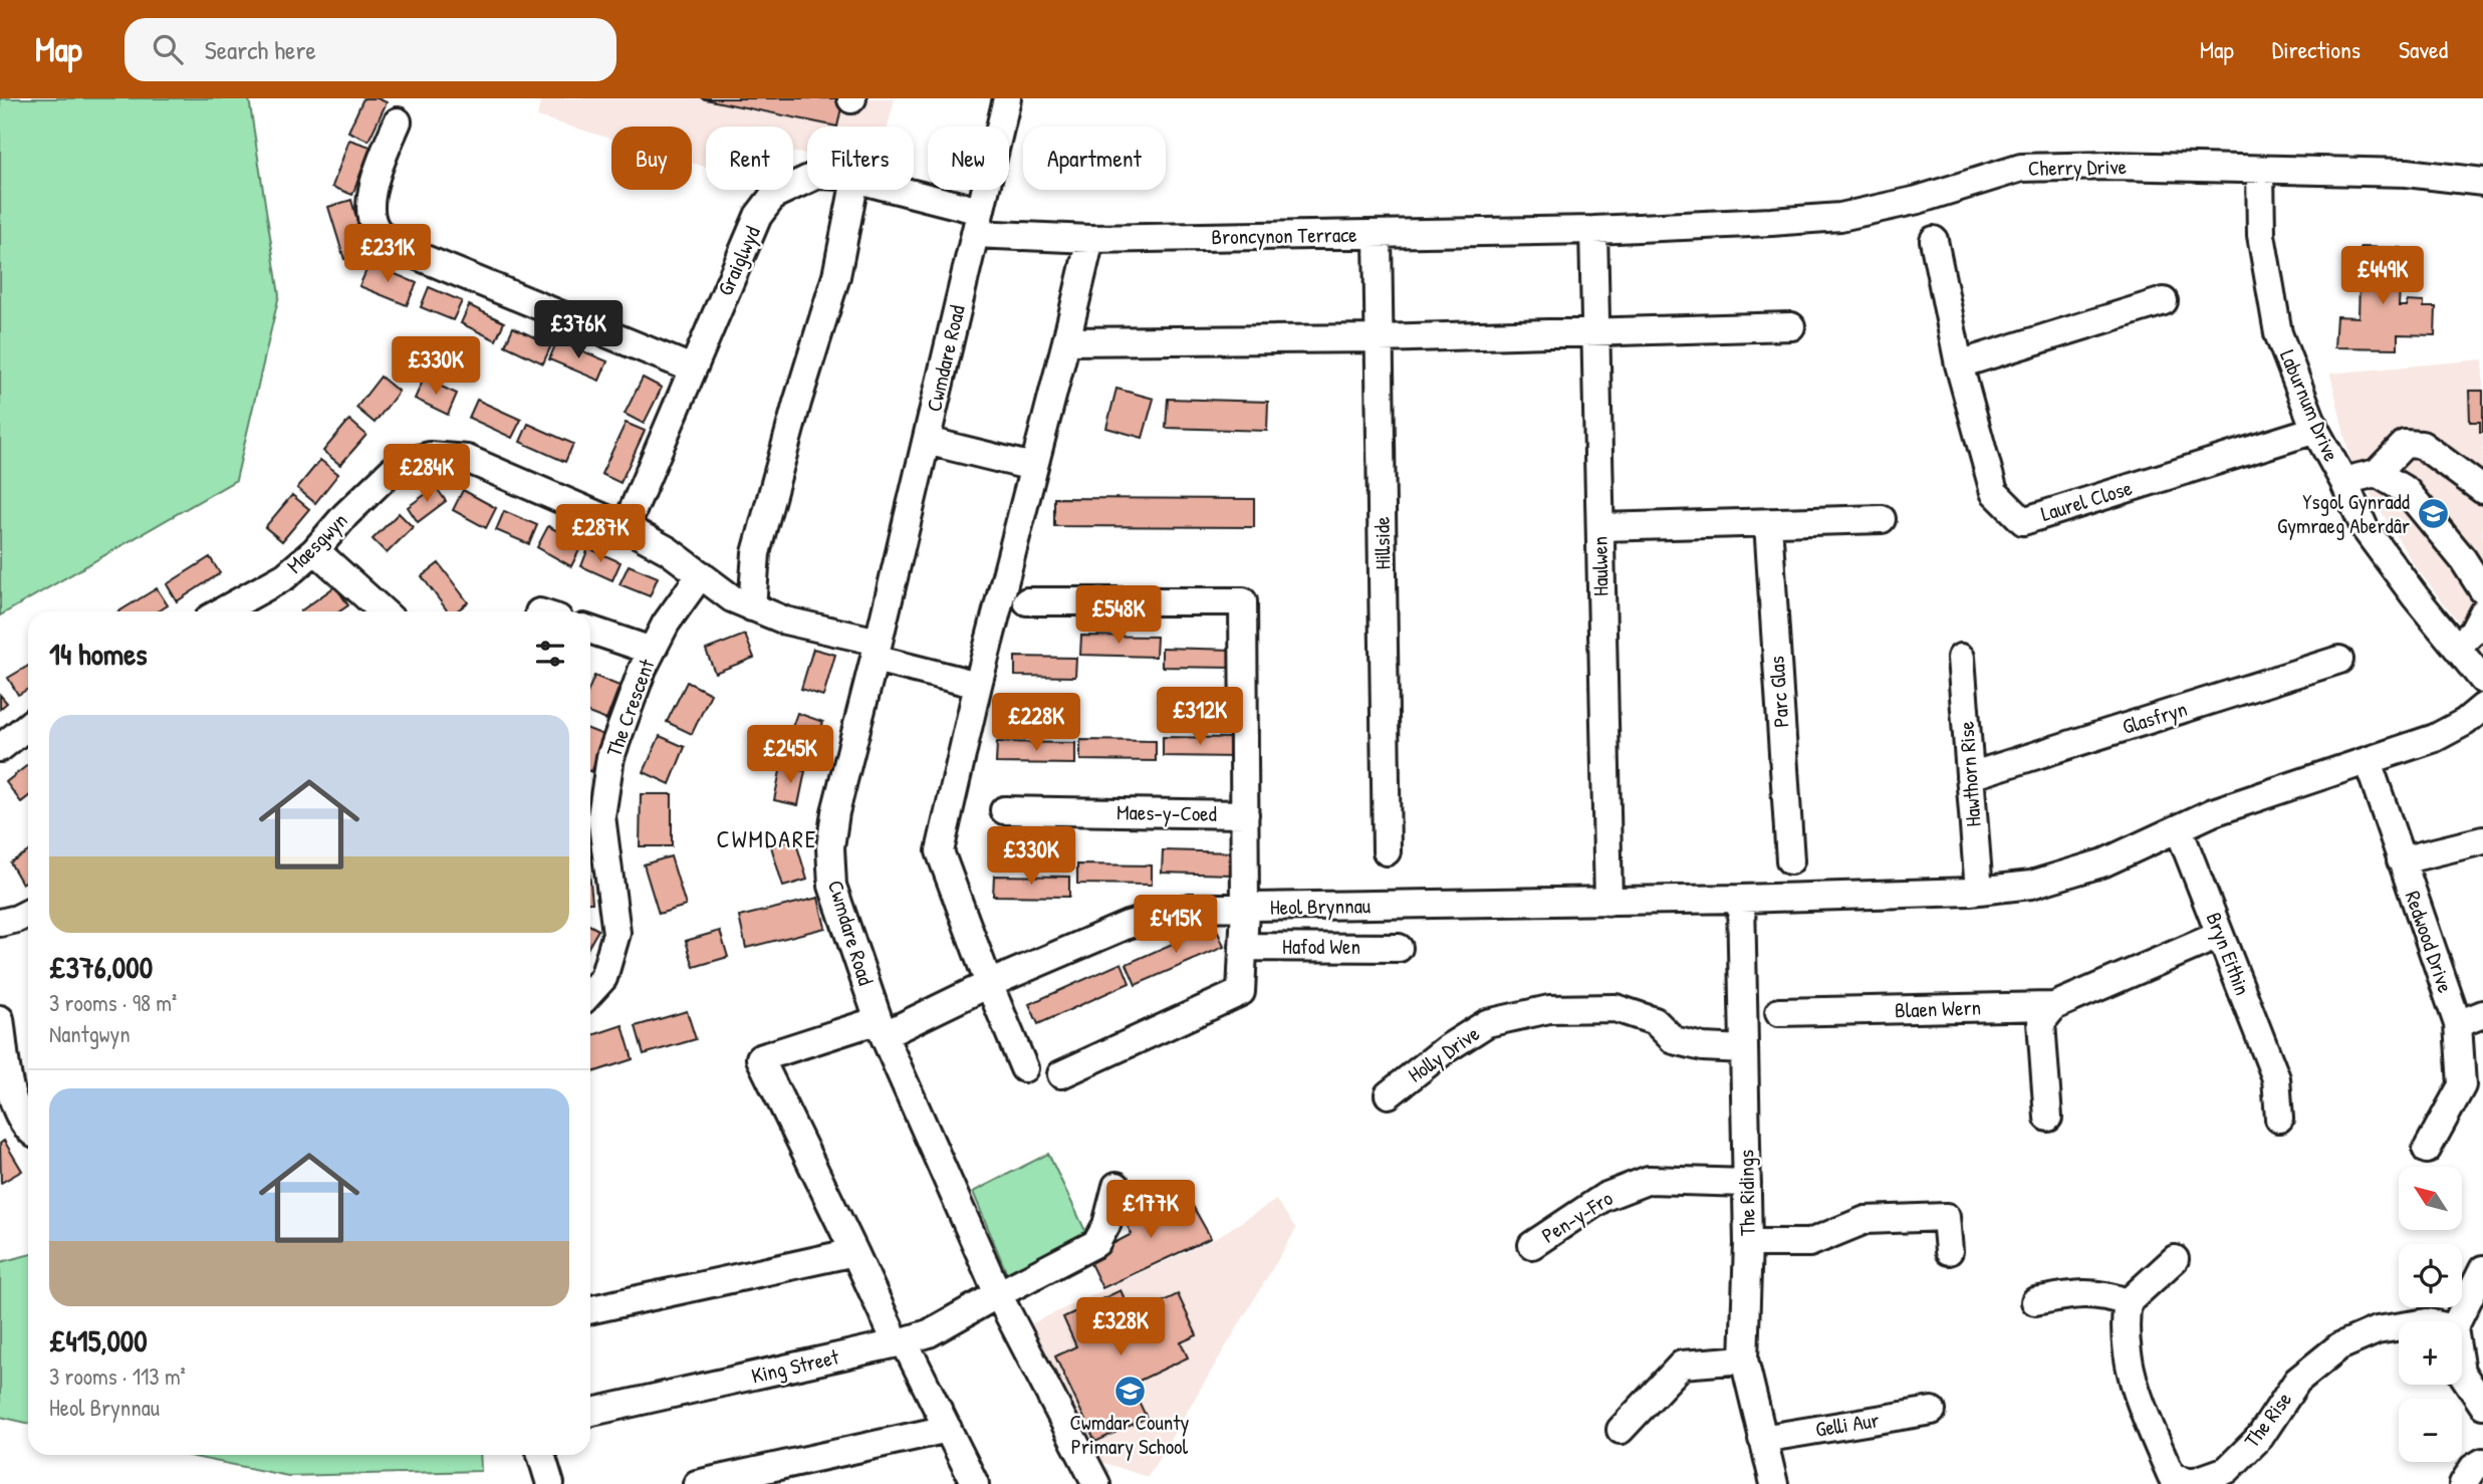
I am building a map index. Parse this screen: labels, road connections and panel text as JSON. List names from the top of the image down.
{
  "streets": {
    "street": [
      "Cherry Drive",
      "Broncynon Terrace",
      "Graiglwyd",
      "Cwmdare Road",
      "Laburnum Drive",
      "Laurel Close",
      "Maesgwyn",
      "Hillside",
      "Haulwen",
      "Parc Glas",
      "The Crescent",
      "Glasfryn",
      "Hawthorn Rise",
      "Maes-y-Coed",
      "Heol Brynnau",
      "Redwood Drive",
      "Hafod Wen",
      "Bryn Eithin",
      "Blaen Wern",
      "Holly Drive",
      "The Ridings",
      "Pen-y-Fro",
      "King Street",
      "The Rise",
      "Gelli Aur"
    ]
  },
  "crossings": [
    ["Cherry Drive", "Broncynon Terrace"],
    ["Cherry Drive", "Laburnum Drive"],
    ["Cherry Drive", "Haulwen"],
    ["Broncynon Terrace", "Graiglwyd"],
    ["Broncynon Terrace", "Cwmdare Road"],
    ["Broncynon Terrace", "Hillside"],
    ["Broncynon Terrace", "Haulwen"],
    ["Graiglwyd", "Cwmdare Road"],
    ["Graiglwyd", "Maesgwyn"],
    ["Cwmdare Road", "Maesgwyn"],
    ["Cwmdare Road", "Heol Brynnau"],
    ["Cwmdare Road", "King Street"],
    ["Laburnum Drive", "Laurel Close"],
    ["Maesgwyn", "The Crescent"],
    ["Haulwen", "Heol Brynnau"],
    ["Glasfryn", "Hawthorn Rise"],
    ["Hawthorn Rise", "Heol Brynnau"],
    ["Heol Brynnau", "Redwood Drive"],
    ["Heol Brynnau", "Bryn Eithin"],
    ["Heol Brynnau", "The Ridings"],
    ["Bryn Eithin", "Blaen Wern"],
    ["Holly Drive", "The Ridings"],
    ["The Ridings", "Pen-y-Fro"],
    ["The Ridings", "Gelli Aur"]
  ],
  "districts": ["CWMDARE"],
  "places": {
    "school or university": ["Ysgol Gynradd Gymraeg Aberdâr", "Cwmdar County Primary School"]
  },
  "north": "top left",
  "page": {
    "header": "Map",
    "search": "Search here",
    "nav": ["Map", "Directions", "Saved"],
    "chip": [
      "Buy",
      "Rent",
      "Filters",
      "New",
      "Apartment"
    ],
    "price": [
      "£231K",
      "£449K",
      "£376K",
      "£330K",
      "£284K",
      "£287K",
      "£548K",
      "£312K",
      "£228K",
      "£245K",
      "£330K",
      "£415K",
      "£177K",
      "£328K"
    ],
    "heading": "14 homes",
    "list": [
      {
        "name": "£376,000",
        "note": "3 rooms · 98 m² · Nantgwyn"
      },
      {
        "name": "£415,000",
        "note": "3 rooms · 113 m² · Heol Brynnau"
      }
    ],
    "map_buttons": ["+", "−"]
  }
}
